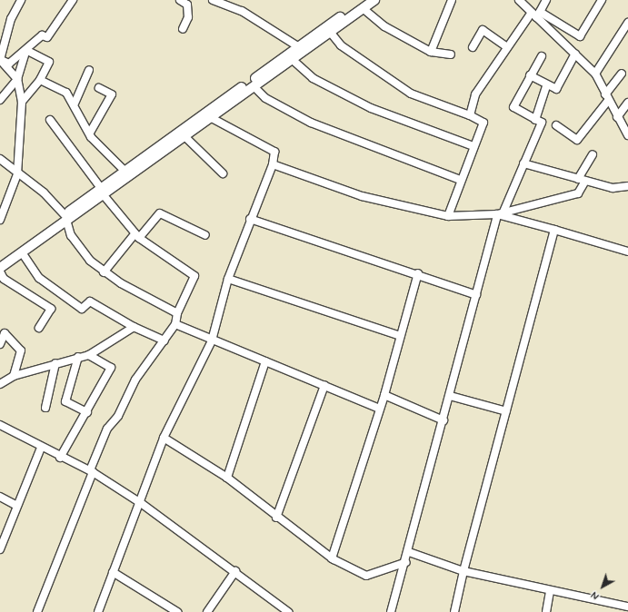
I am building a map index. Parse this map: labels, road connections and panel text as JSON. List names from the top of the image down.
{
  "north": "bottom left"
}
